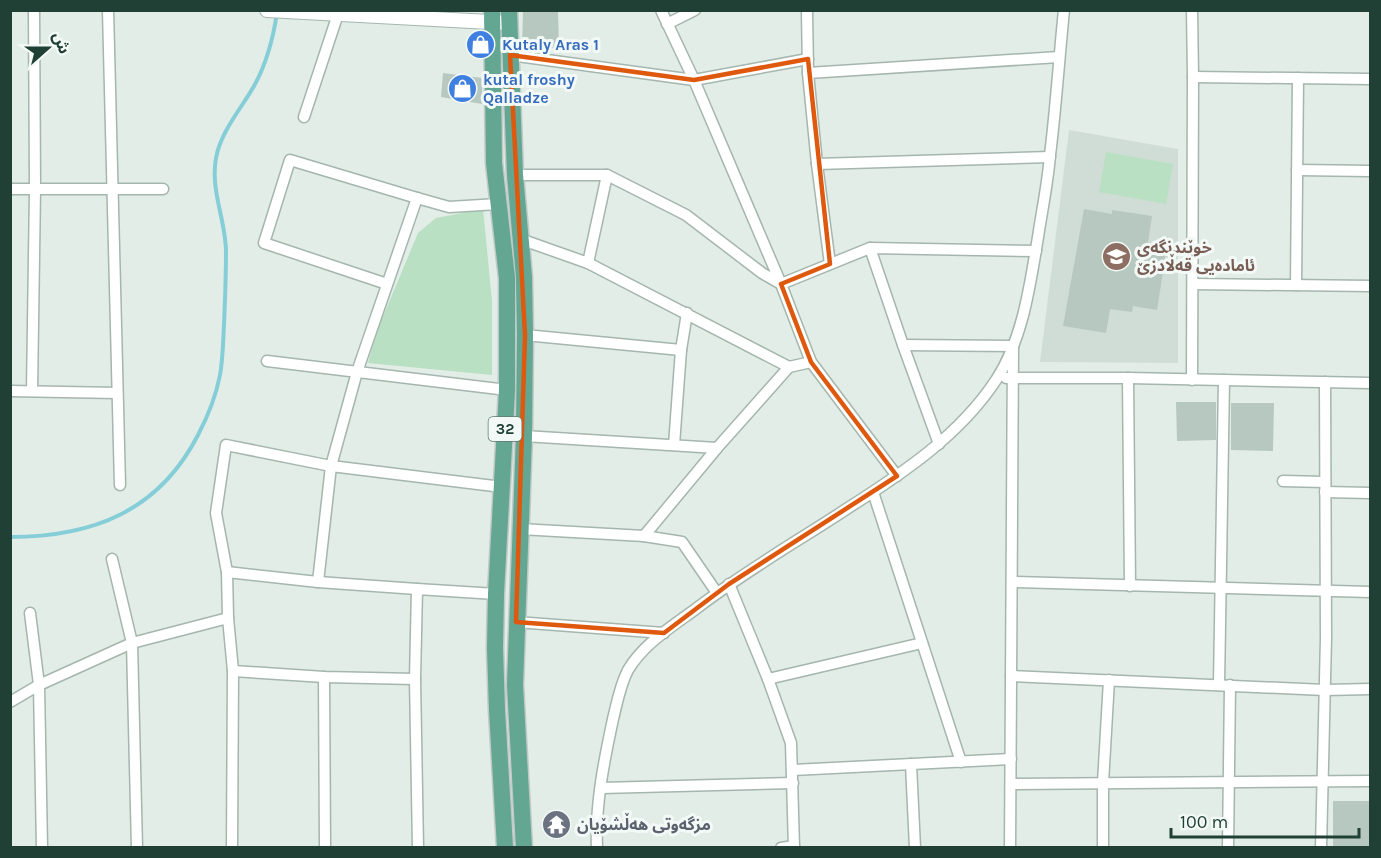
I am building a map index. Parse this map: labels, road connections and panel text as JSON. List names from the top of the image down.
{
  "streets": {
    "main road": ["32"]
  },
  "places": {
    "shop": ["Kutaly Aras 1", "kutal froshy Qalladze"],
    "school or university": ["خوێندنگەی ئامادەیی قەڵادزێ"],
    "temple": ["مزگەوتی ھەڵشۆیان"]
  },
  "scale_bar": "100 m",
  "north": "right"
}
